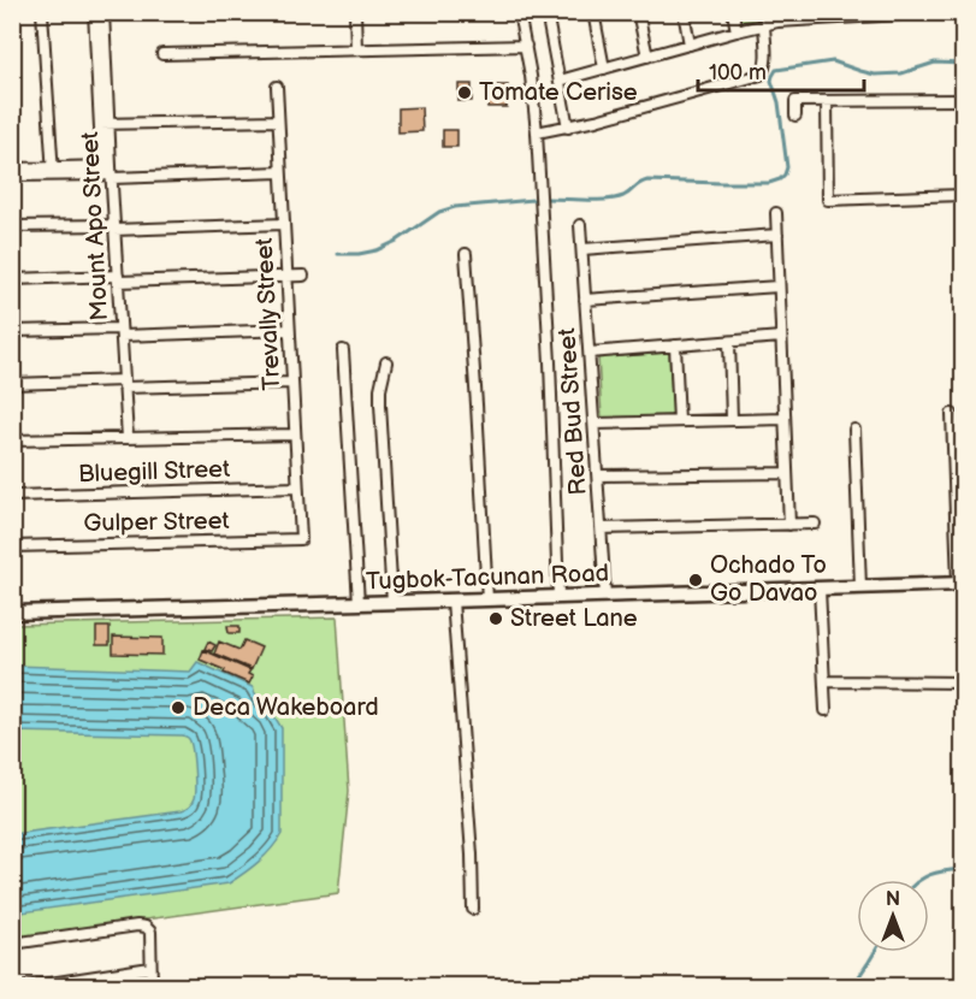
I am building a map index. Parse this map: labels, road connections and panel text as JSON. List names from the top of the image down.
{
  "streets": {
    "street": [
      "Mount Apo Street",
      "Trevally Street",
      "Red Bud Street",
      "Bluegill Street",
      "Gulper Street",
      "Tugbok-Tacunan Road"
    ]
  },
  "crossings": [
    ["Trevally Street", "Bluegill Street"],
    ["Trevally Street", "Gulper Street"],
    ["Red Bud Street", "Tugbok-Tacunan Road"]
  ],
  "places": [
    "Tomate Cerise",
    "Ochado To Go Davao",
    "Street Lane",
    "Deca Wakeboard"
  ],
  "scale_bar": "100 m",
  "north": "top"
}
